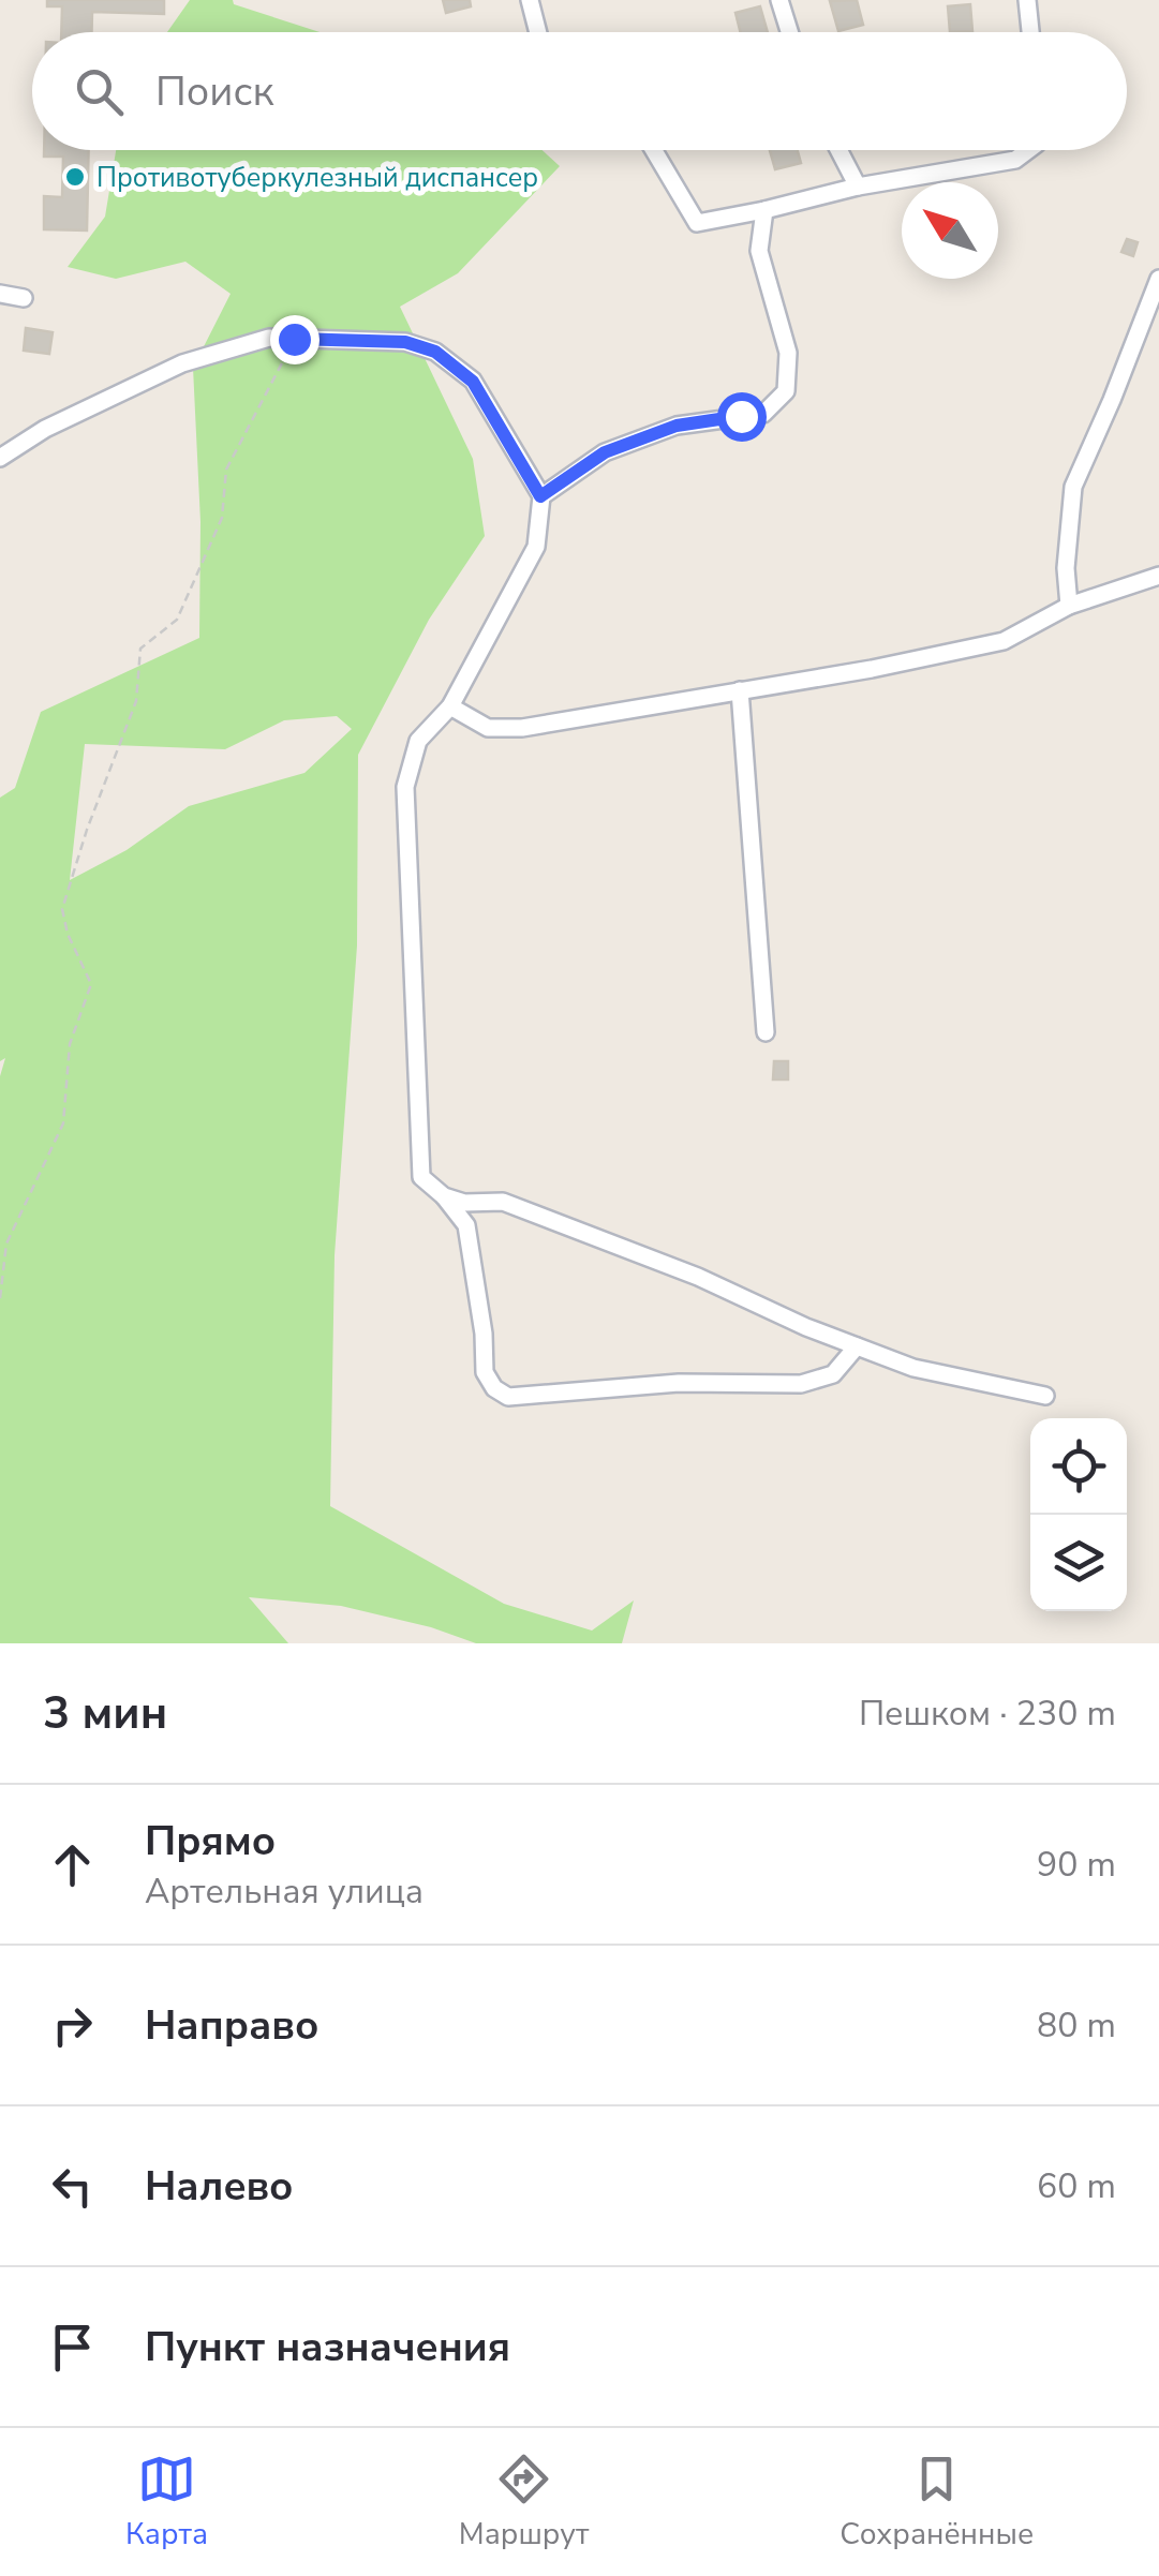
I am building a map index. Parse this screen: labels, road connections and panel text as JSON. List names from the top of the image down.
{
  "places": ["Противотуберкулезный диспансер"],
  "north": "top left",
  "page": {
    "search": "Поиск",
    "heading": ["3 мин", "Пешком · 230 m"],
    "list": [
      ["Прямо", "Артельная улица", "90 m"],
      ["Направо", "80 m"],
      ["Налево", "60 m"],
      "Пункт назначения"
    ],
    "nav": ["Карта", "Маршрут", "Сохранённые"]
  }
}
